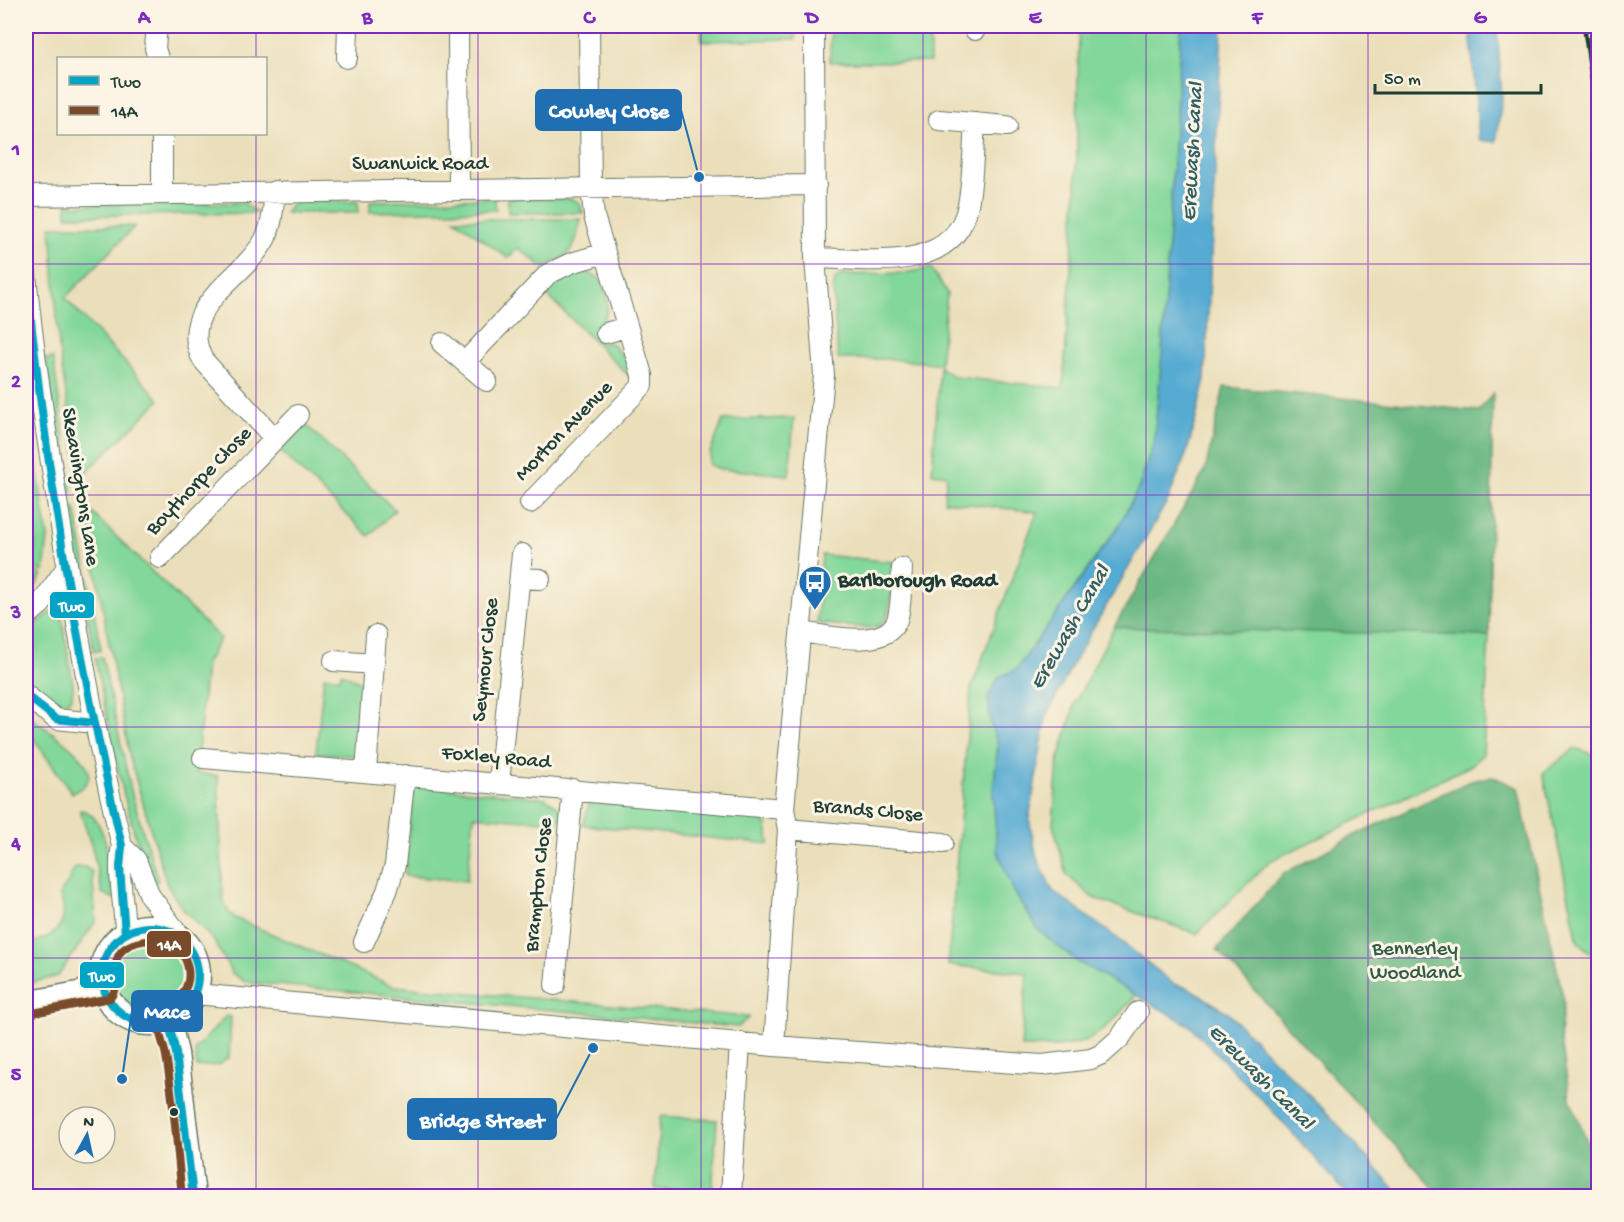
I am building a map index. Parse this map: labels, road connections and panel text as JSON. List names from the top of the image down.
{
  "streets": {
    "street": [
      "Swanwick Road",
      "Morton Avenue",
      "Boythorpe Close",
      "Skeavingtons Lane",
      "Seymour Close",
      "Foxley Road",
      "Brands Close",
      "Brampton Close"
    ]
  },
  "crossings": [
    ["Swanwick Road", "Morton Avenue"],
    ["Swanwick Road", "Boythorpe Close"],
    ["Seymour Close", "Foxley Road"],
    ["Foxley Road", "Brampton Close"]
  ],
  "water": ["Erewash Canal"],
  "parks": ["Bennerley Woodland"],
  "places": {
    "other": ["Cowley Close", "Bridge Street", "Mace"],
    "bus stop": ["Barlborough Road"]
  },
  "lines": ["transit line Two", "transit line 14A"],
  "legend": ["Two", "14A"],
  "scale_bar": "50 m",
  "north": "top",
  "grid": {
    "columns": [
      "A",
      "B",
      "C",
      "D",
      "E",
      "F",
      "G"
    ],
    "rows": [
      "1",
      "2",
      "3",
      "4",
      "5"
    ]
  }
}
